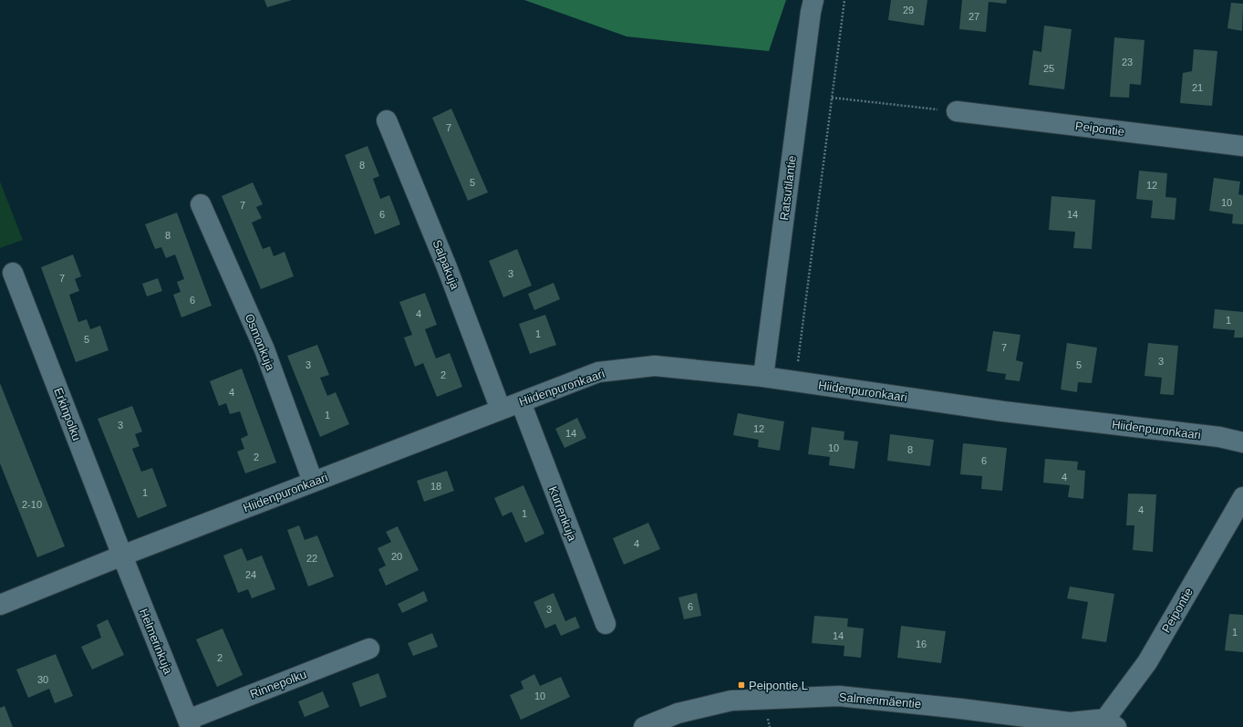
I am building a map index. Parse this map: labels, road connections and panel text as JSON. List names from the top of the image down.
{
  "streets": {
    "street": [
      "Peipontie",
      "Ratsutilantie",
      "Salpakuja",
      "Osmonkuja",
      "Hiidenpuronkaari",
      "Erkinpolku",
      "Kurrenkuja",
      "Helmerinkuja",
      "Rinnepolku",
      "Salmenmäentie"
    ]
  },
  "crossings": [
    ["Peipontie", "Salmenmäentie"],
    ["Ratsutilantie", "Hiidenpuronkaari"],
    ["Salpakuja", "Hiidenpuronkaari"],
    ["Osmonkuja", "Hiidenpuronkaari"],
    ["Hiidenpuronkaari", "Erkinpolku"],
    ["Hiidenpuronkaari", "Kurrenkuja"],
    ["Hiidenpuronkaari", "Helmerinkuja"],
    ["Erkinpolku", "Helmerinkuja"],
    ["Helmerinkuja", "Rinnepolku"]
  ],
  "places": {
    "transit": ["Peipontie L"]
  },
  "house_numbers": [
    "29",
    "27",
    "23",
    "25",
    "21",
    "7",
    "8",
    "5",
    "12",
    "10",
    "7",
    "6",
    "14",
    "8",
    "3",
    "7",
    "6",
    "4",
    "1",
    "1",
    "5",
    "7",
    "3",
    "3",
    "5",
    "2",
    "4",
    "1",
    "3",
    "12",
    "14",
    "10",
    "8",
    "2",
    "6",
    "4",
    "18",
    "1",
    "2-10",
    "4",
    "1",
    "4",
    "20",
    "22",
    "24",
    "6",
    "3",
    "1",
    "14",
    "16",
    "2",
    "30",
    "10"
  ]
}
